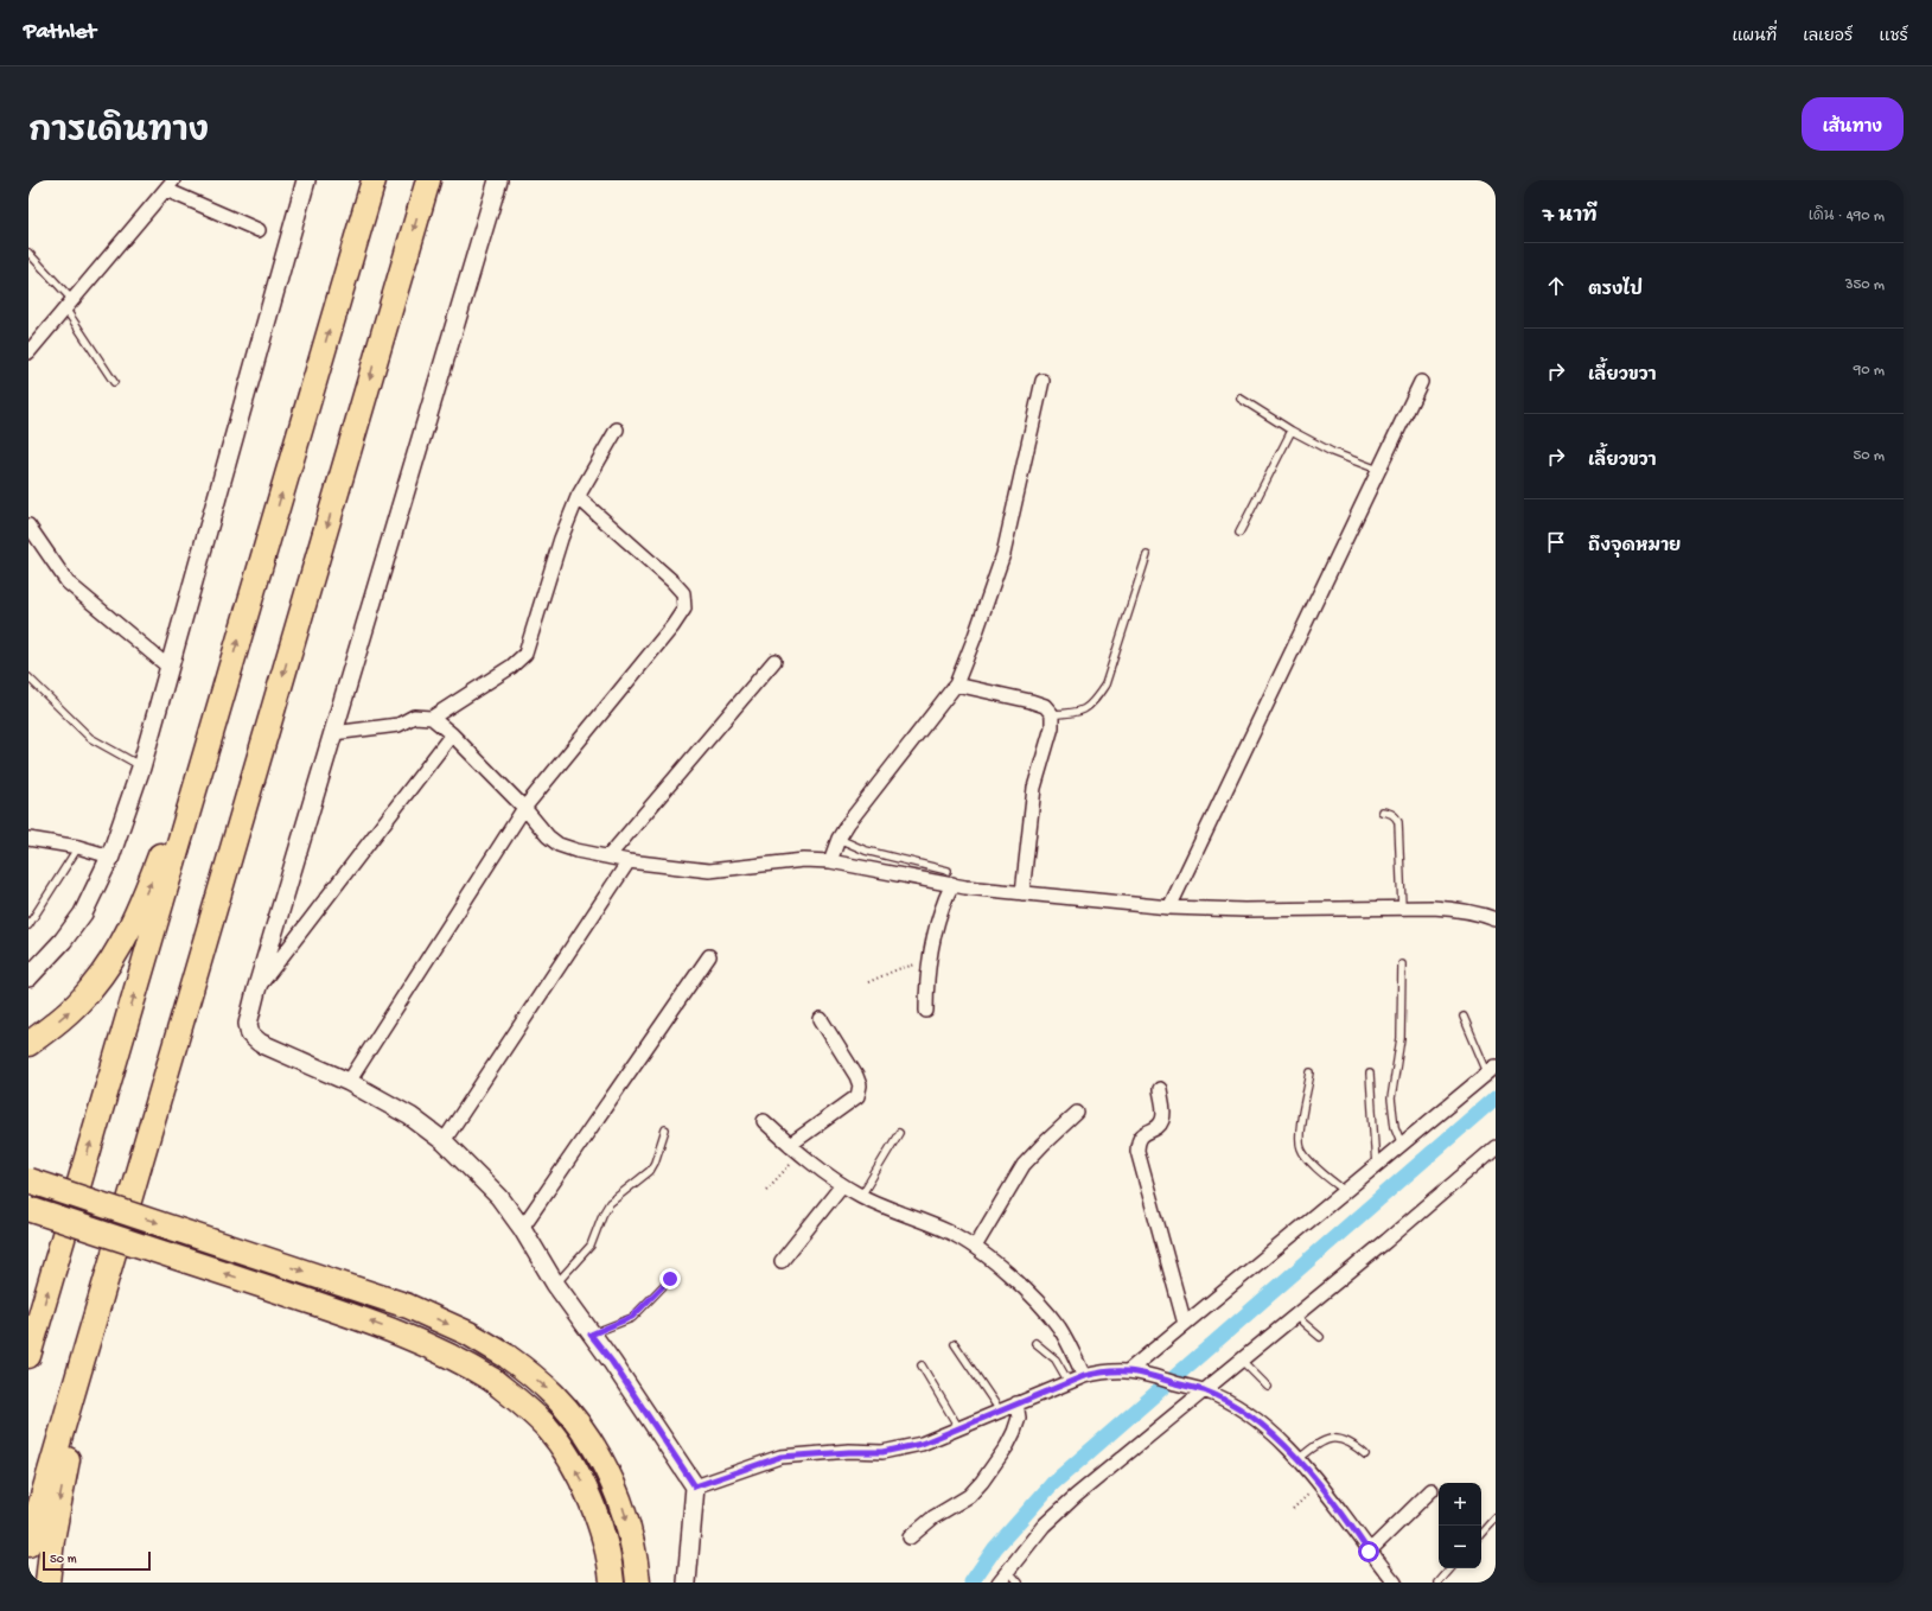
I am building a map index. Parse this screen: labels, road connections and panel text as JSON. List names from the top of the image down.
{
  "scale_bar": "50 m",
  "page": {
    "header": "Pathlet",
    "nav": ["แผนที่", "เลเยอร์", "แชร์"],
    "title": "การเดินทาง",
    "buttons": "เส้นทาง",
    "heading": ["7 นาที", "เดิน · 490 m"],
    "list": [
      ["ตรงไป", "350 m"],
      ["เลี้ยวขวา", "90 m"],
      ["เลี้ยวขวา", "50 m"],
      "ถึงจุดหมาย"
    ],
    "map_buttons": ["+", "−"],
    "scale": "50 m"
  }
}
